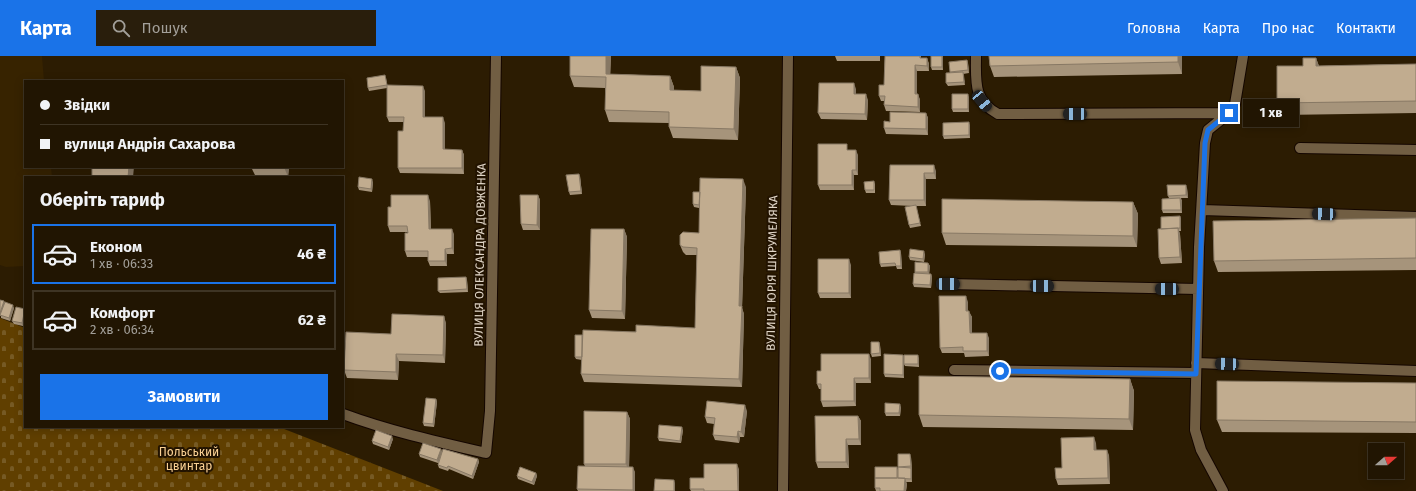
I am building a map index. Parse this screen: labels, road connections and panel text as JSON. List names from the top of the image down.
{
  "streets": {
    "street": ["ВУЛИЦЯ ОЛЕКСАНДРА ДОВЖЕНКА", "ВУЛИЦЯ ЮРІЯ ШКРУМЕЛЯКА"]
  },
  "parks": ["Польський цвинтар"],
  "north": "right",
  "page": {
    "header": "Карта",
    "search": "Пошук",
    "nav": [
      "Головна",
      "Карта",
      "Про нас",
      "Контакти"
    ],
    "banner": ["Звідки", "вулиця Андрія Сахарова"],
    "bubble": "1 хв",
    "heading": "Оберіть тариф",
    "list": [
      {
        "name": "Економ",
        "note": "1 хв · 06:33",
        "value": "46 ₴"
      },
      {
        "name": "Комфорт",
        "note": "2 хв · 06:34",
        "value": "62 ₴"
      }
    ],
    "buttons": "Замовити"
  }
}
